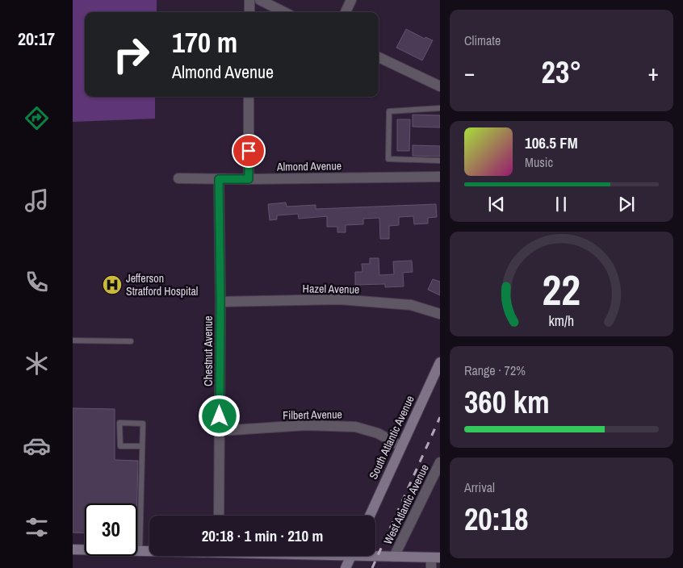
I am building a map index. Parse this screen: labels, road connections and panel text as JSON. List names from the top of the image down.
{
  "streets": {
    "main road": ["South Atlantic Avenue"],
    "street": [
      "Almond Avenue",
      "Hazel Avenue",
      "Chestnut Avenue",
      "Filbert Avenue",
      "West Atlantic Avenue"
    ]
  },
  "crossings": [
    ["Almond Avenue", "Chestnut Avenue"],
    ["Hazel Avenue", "Chestnut Avenue"],
    ["Chestnut Avenue", "Filbert Avenue"],
    ["Filbert Avenue", "South Atlantic Avenue"]
  ],
  "places": {
    "hospital": ["Jefferson Stratford Hospital"]
  },
  "page": {
    "tabs": "20:17",
    "tile": [
      "Climate",
      ["Range · 72%", "360 km"],
      ["Arrival", "20:18"]
    ],
    "turn": ["170 m", "Almond Avenue"],
    "heat": ["−", "23°", "+"],
    "song": ["106.5 FM", "Music"],
    "limit": "30",
    "trip": "20:18 · 1 min · 210 m",
    "gauge": ["22", "km/h"]
  }
}
